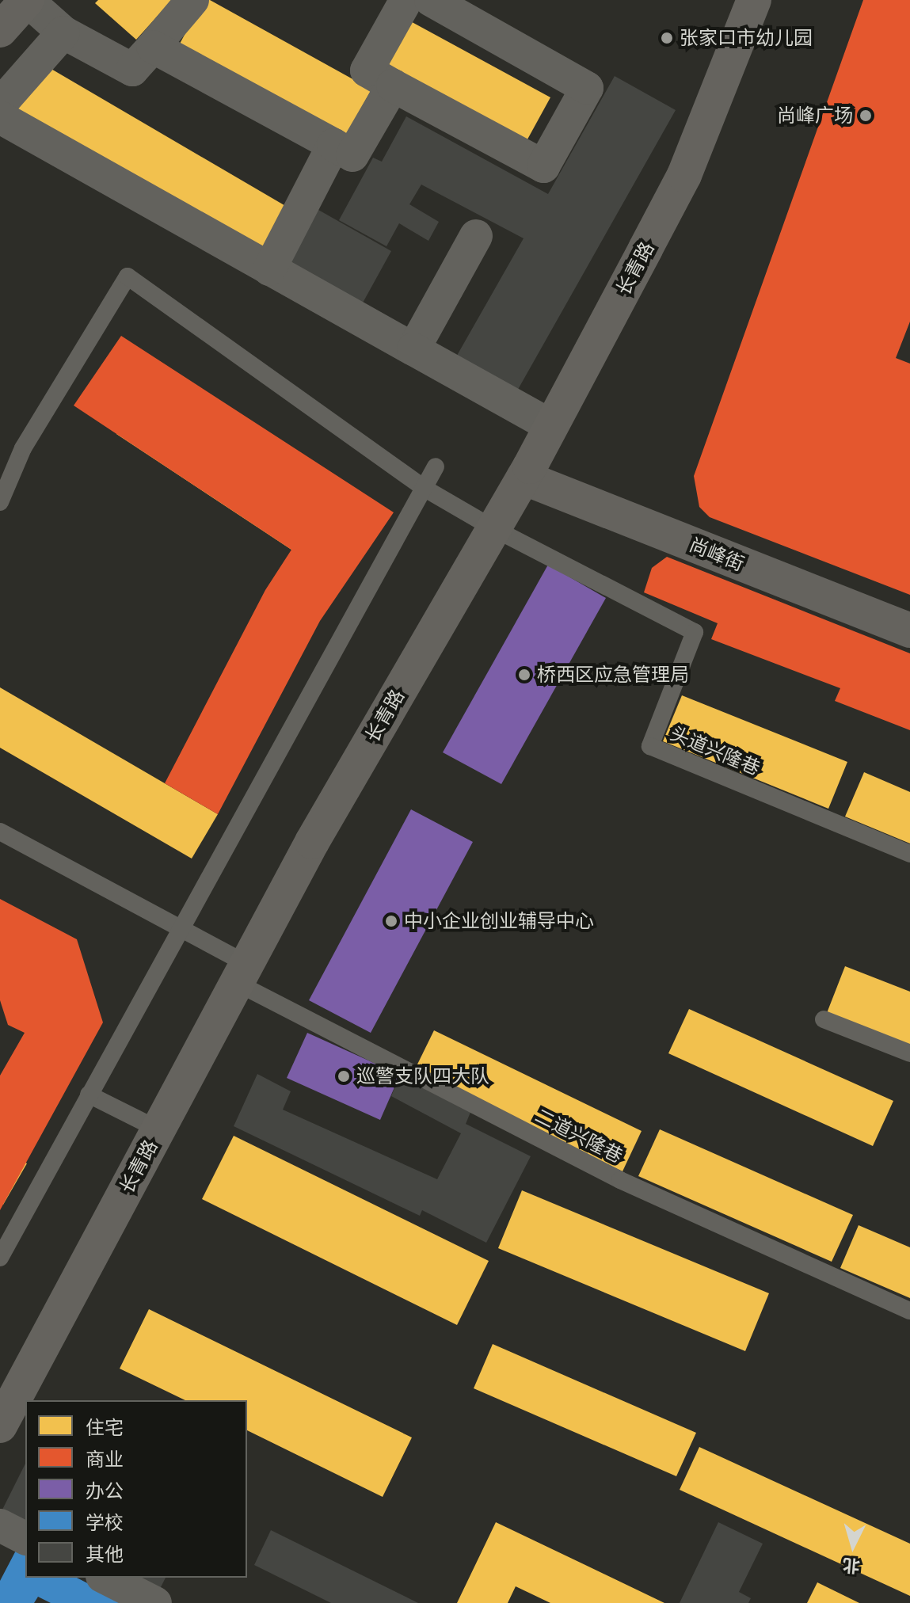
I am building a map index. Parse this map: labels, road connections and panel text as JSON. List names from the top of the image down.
{
  "streets": {
    "main road": ["长青路", "尚峰街"],
    "lane": ["头道兴隆巷", "二道兴隆巷"]
  },
  "crossings": [
    ["长青路", "尚峰街"],
    ["长青路", "头道兴隆巷"],
    ["长青路", "二道兴隆巷"]
  ],
  "places": [
    "张家口市幼儿园",
    "尚峰广场",
    "桥西区应急管理局",
    "中小企业创业辅导中心",
    "巡警支队四大队"
  ],
  "legend": [
    "住宅",
    "商业",
    "办公",
    "学校",
    "其他"
  ],
  "north": "bottom"
}
